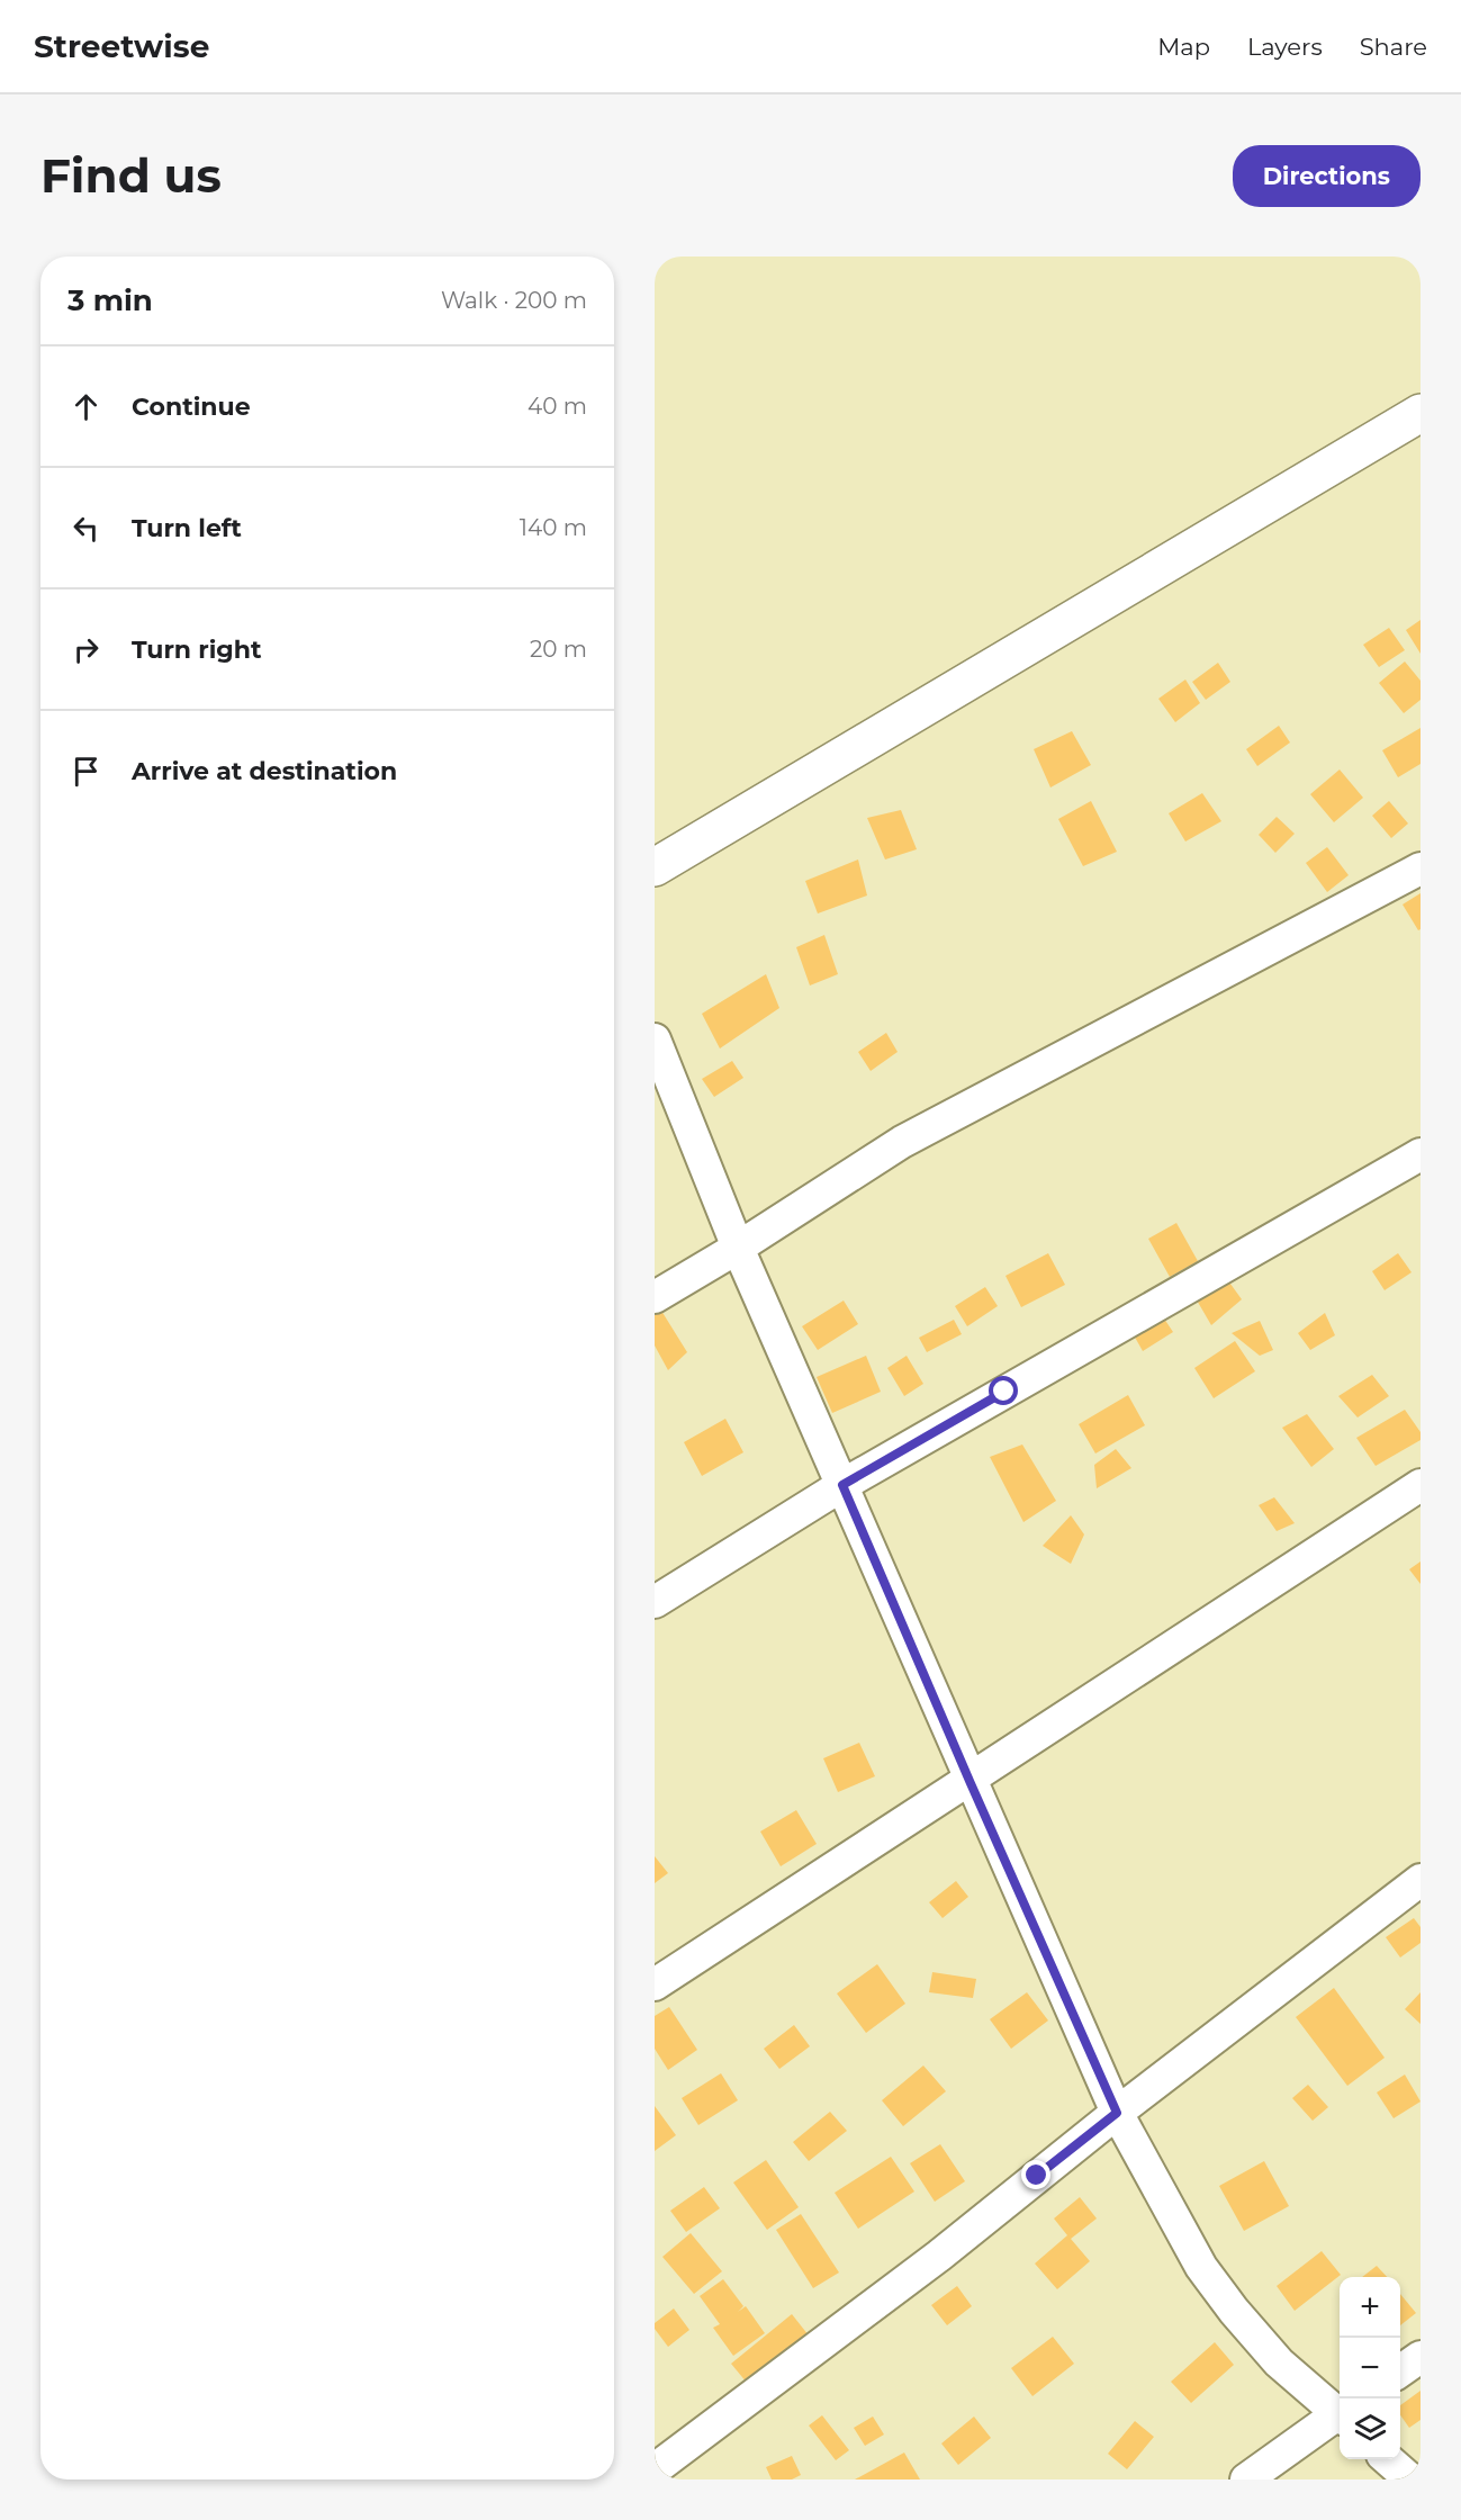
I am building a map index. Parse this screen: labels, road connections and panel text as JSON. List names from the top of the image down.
{
  "page": {
    "header": "Streetwise",
    "nav": ["Map", "Layers", "Share"],
    "buttons": "Directions",
    "title": "Find us",
    "heading": ["3 min", "Walk · 200 m"],
    "list": [
      ["Continue", "40 m"],
      ["Turn left", "140 m"],
      ["Turn right", "20 m"],
      "Arrive at destination"
    ],
    "map_buttons": ["+", "−"]
  }
}
